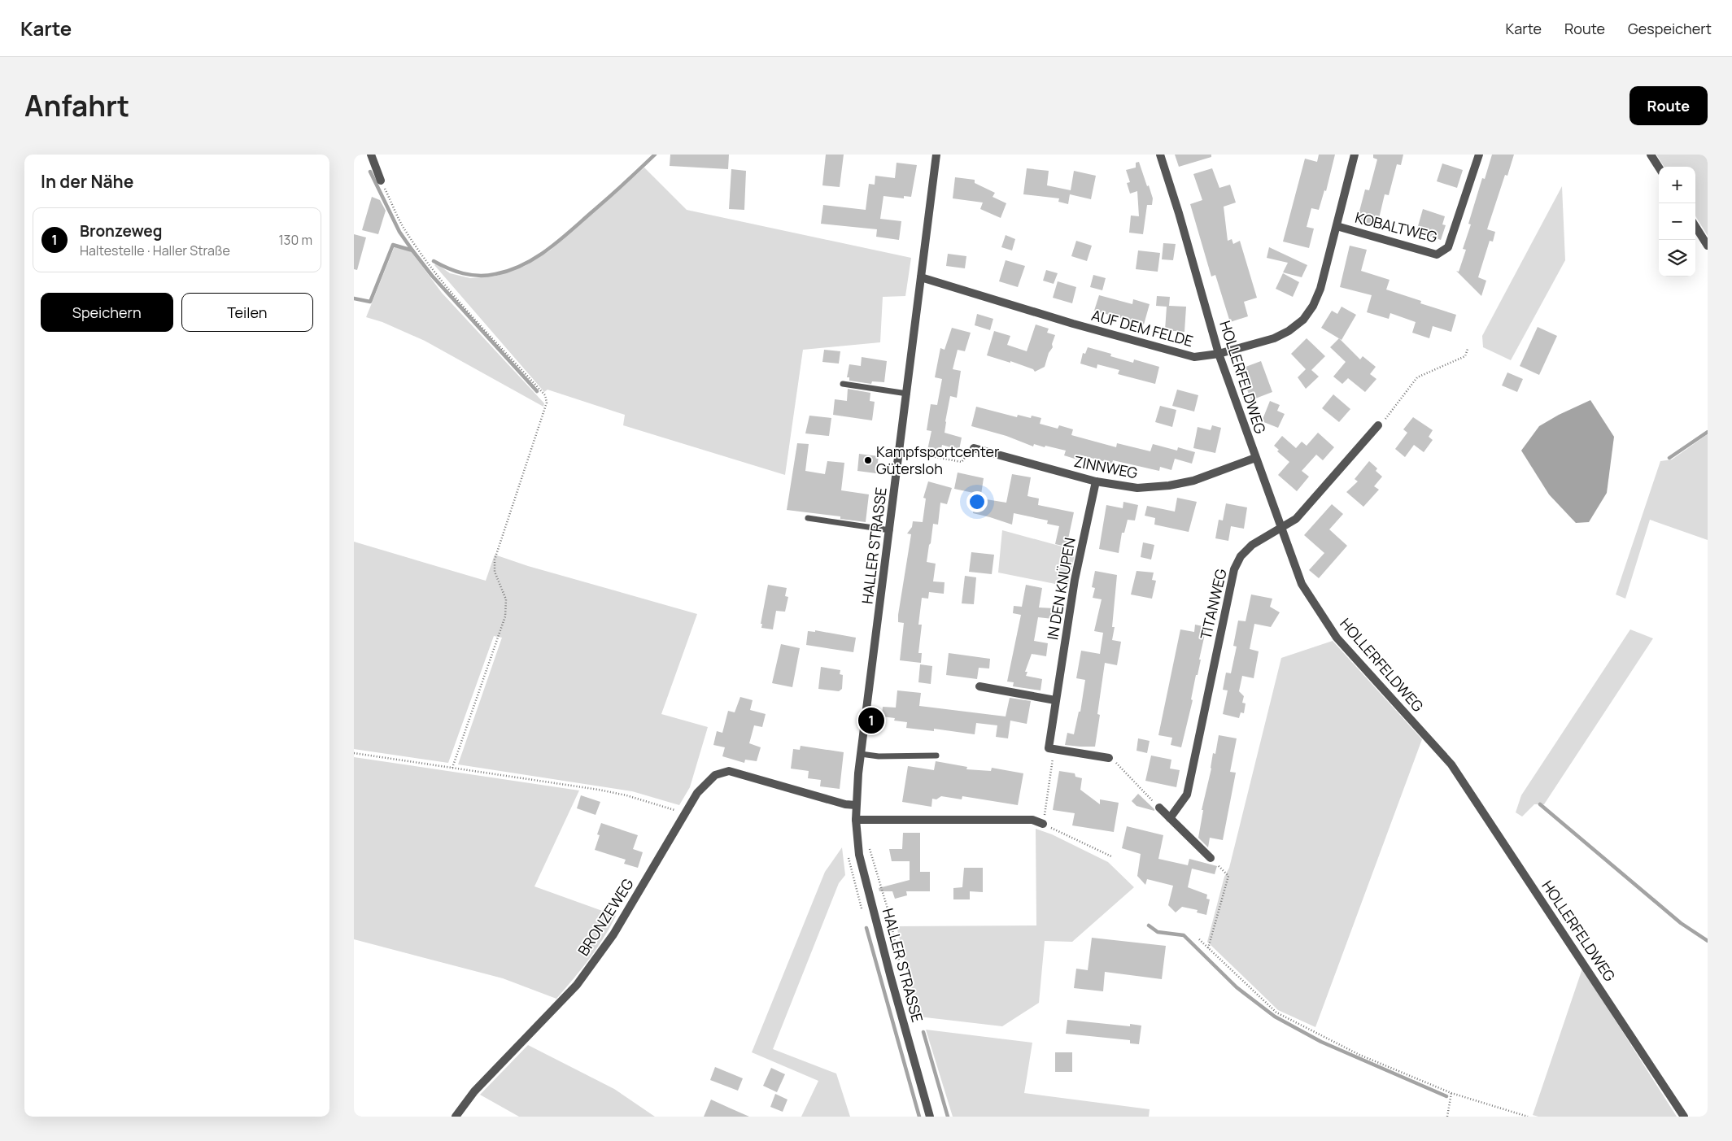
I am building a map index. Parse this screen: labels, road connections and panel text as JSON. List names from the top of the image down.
{
  "streets": {
    "street": [
      "KOBALTWEG",
      "AUF DEM FELDE",
      "HOLLERFELDWEG",
      "ZINNWEG",
      "HALLER STRASSE",
      "IN DEN KNÜPEN",
      "TITANWEG",
      "BRONZEWEG"
    ]
  },
  "crossings": [
    ["KOBALTWEG", "AUF DEM FELDE"],
    ["AUF DEM FELDE", "HOLLERFELDWEG"],
    ["AUF DEM FELDE", "HALLER STRASSE"],
    ["HOLLERFELDWEG", "ZINNWEG"],
    ["HOLLERFELDWEG", "TITANWEG"],
    ["ZINNWEG", "IN DEN KNÜPEN"],
    ["HALLER STRASSE", "BRONZEWEG"]
  ],
  "places": ["Kampfsportcenter Gütersloh"],
  "page": {
    "header": "Karte",
    "nav": ["Karte", "Route", "Gespeichert"],
    "title": "Anfahrt",
    "buttons": [
      "Route",
      ["Speichern", "Teilen"]
    ],
    "heading": "In der Nähe",
    "map_buttons": ["+", "−"],
    "list": [
      {
        "mark": "1",
        "name": "Bronzeweg",
        "note": "Haltestelle · Haller Straße",
        "value": "130 m"
      }
    ],
    "pins": "1"
  }
}
